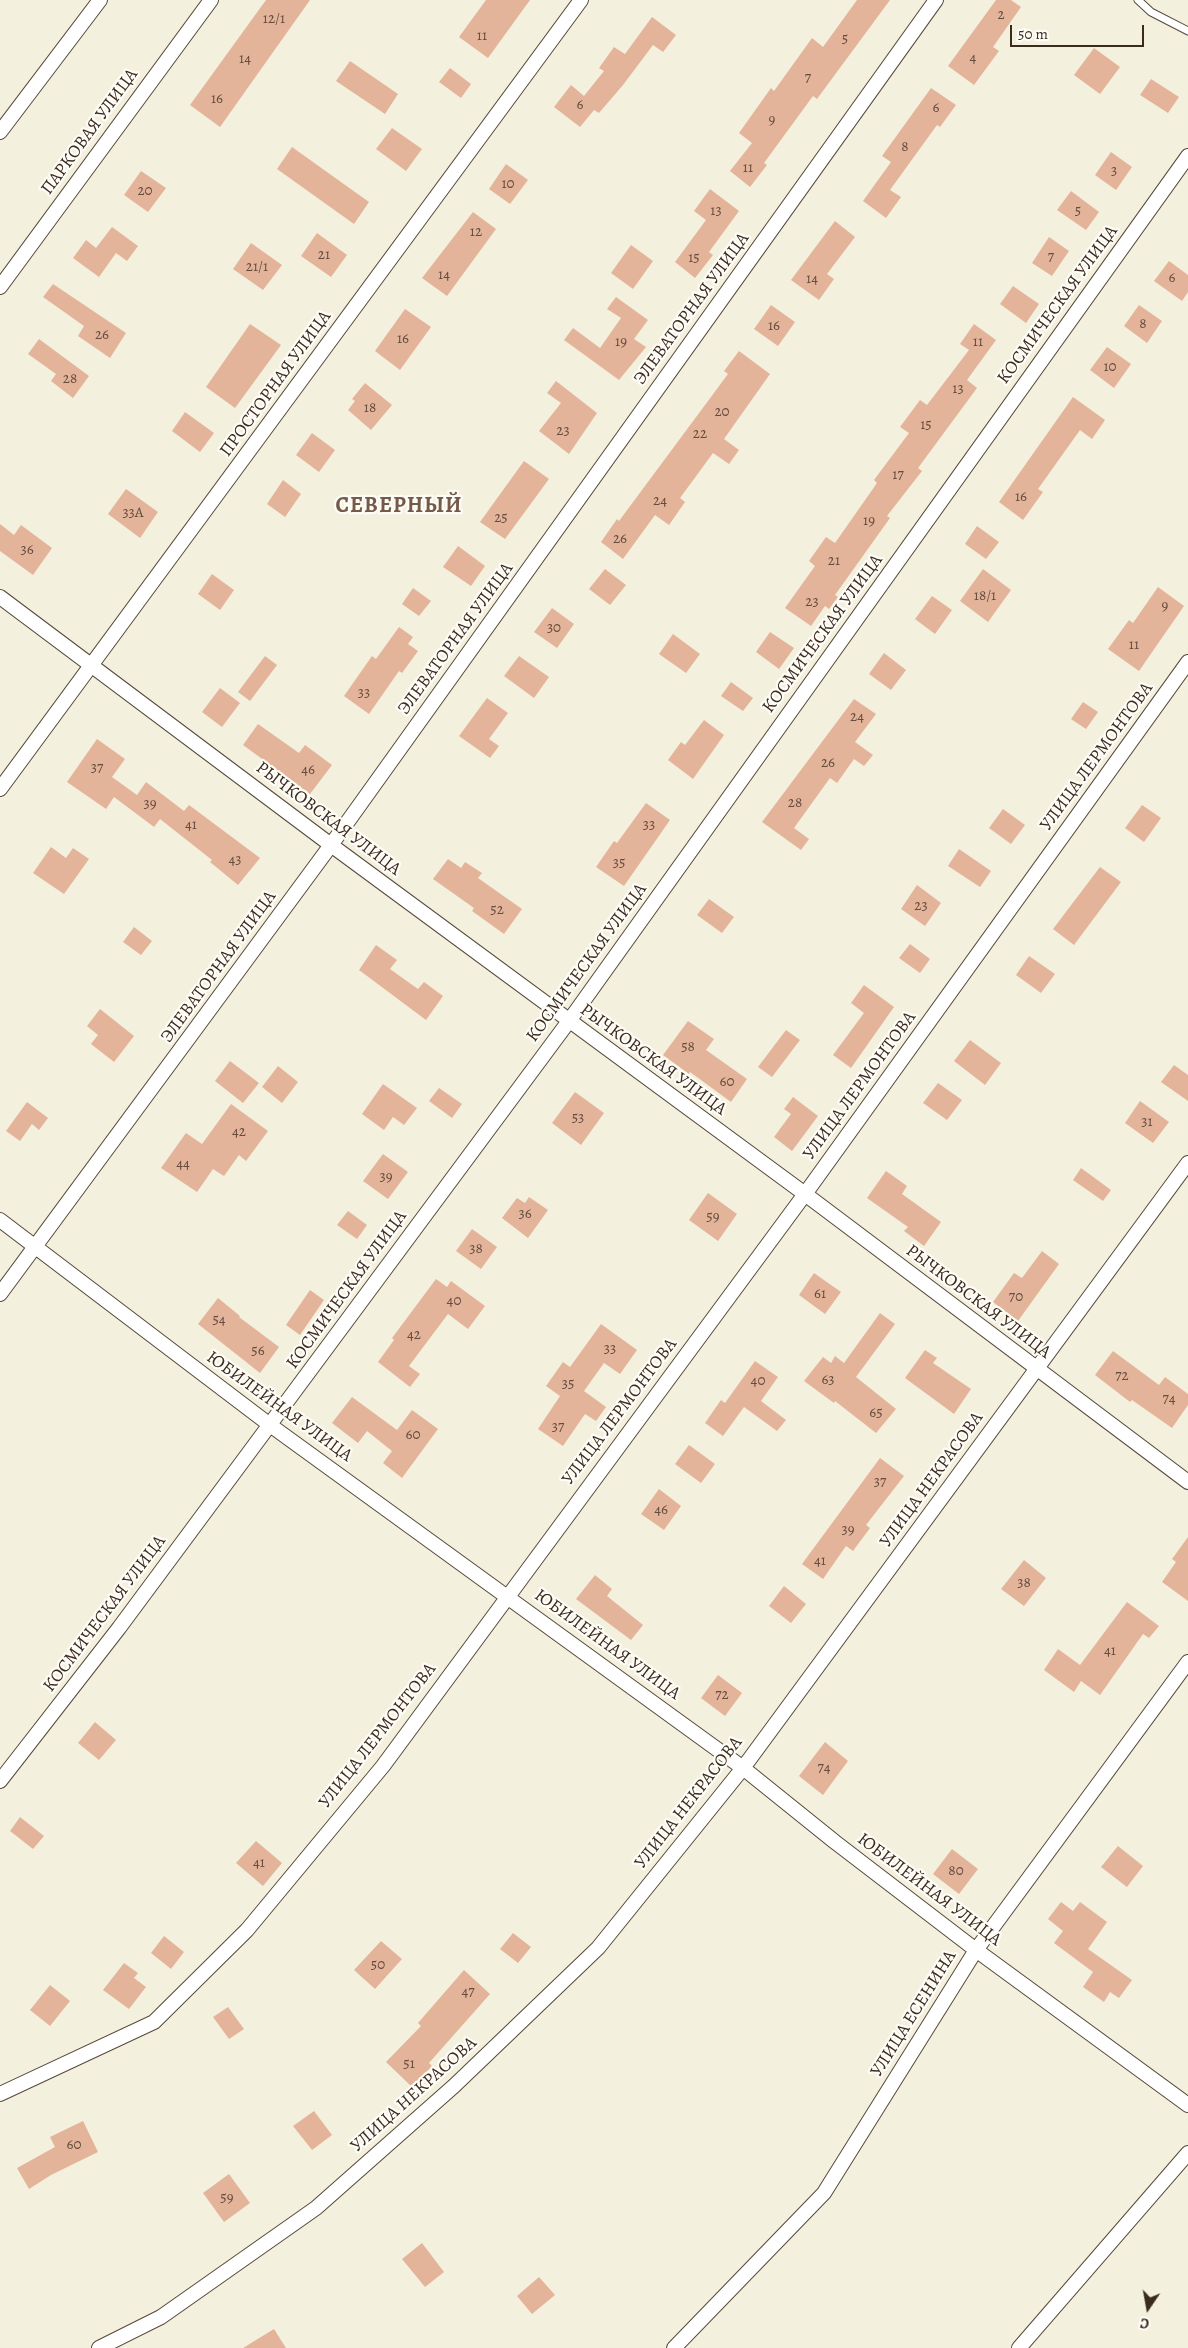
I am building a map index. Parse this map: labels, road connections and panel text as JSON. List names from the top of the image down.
{
  "streets": {
    "street": [
      "ПАРКОВАЯ УЛИЦА",
      "КОСМИЧЕСКАЯ УЛИЦА",
      "ЭЛЕВАТОРНАЯ УЛИЦА",
      "ПРОСТОРНАЯ УЛИЦА",
      "УЛИЦА ЛЕРМОНТОВА",
      "РЫЧКОВСКАЯ УЛИЦА",
      "ЮБИЛЕЙНАЯ УЛИЦА",
      "УЛИЦА НЕКРАСОВА",
      "УЛИЦА ЕСЕНИНА"
    ]
  },
  "crossings": [
    ["КОСМИЧЕСКАЯ УЛИЦА", "РЫЧКОВСКАЯ УЛИЦА"],
    ["КОСМИЧЕСКАЯ УЛИЦА", "ЮБИЛЕЙНАЯ УЛИЦА"],
    ["ЭЛЕВАТОРНАЯ УЛИЦА", "РЫЧКОВСКАЯ УЛИЦА"],
    ["ЭЛЕВАТОРНАЯ УЛИЦА", "ЮБИЛЕЙНАЯ УЛИЦА"],
    ["ПРОСТОРНАЯ УЛИЦА", "РЫЧКОВСКАЯ УЛИЦА"],
    ["УЛИЦА ЛЕРМОНТОВА", "РЫЧКОВСКАЯ УЛИЦА"],
    ["УЛИЦА ЛЕРМОНТОВА", "ЮБИЛЕЙНАЯ УЛИЦА"],
    ["РЫЧКОВСКАЯ УЛИЦА", "УЛИЦА НЕКРАСОВА"],
    ["ЮБИЛЕЙНАЯ УЛИЦА", "УЛИЦА НЕКРАСОВА"],
    ["ЮБИЛЕЙНАЯ УЛИЦА", "УЛИЦА ЕСЕНИНА"]
  ],
  "districts": ["СЕВЕРНЫЙ"],
  "house_numbers": [
    "2",
    "12/1",
    "11",
    "5",
    "4",
    "14",
    "7",
    "16",
    "6",
    "6",
    "9",
    "8",
    "11",
    "3",
    "10",
    "20",
    "13",
    "5",
    "12",
    "21",
    "7",
    "15",
    "21/1",
    "14",
    "6",
    "14",
    "8",
    "16",
    "26",
    "16",
    "19",
    "11",
    "10",
    "28",
    "13",
    "18",
    "20",
    "15",
    "23",
    "22",
    "17",
    "16",
    "24",
    "33А",
    "25",
    "19",
    "26",
    "36",
    "21",
    "18/1",
    "23",
    "9",
    "30",
    "11",
    "33",
    "24",
    "26",
    "37",
    "46",
    "28",
    "39",
    "41",
    "33",
    "43",
    "35",
    "23",
    "52",
    "58",
    "60",
    "53",
    "31",
    "42",
    "44",
    "39",
    "36",
    "59",
    "38",
    "61",
    "70",
    "40",
    "54",
    "42",
    "33",
    "56",
    "72",
    "63",
    "40",
    "35",
    "74",
    "65",
    "37",
    "60",
    "37",
    "46",
    "39",
    "41",
    "38",
    "41",
    "72",
    "74",
    "41",
    "80",
    "50",
    "47",
    "51",
    "60",
    "59"
  ],
  "scale_bar": "50 m",
  "north": "bottom"
}
